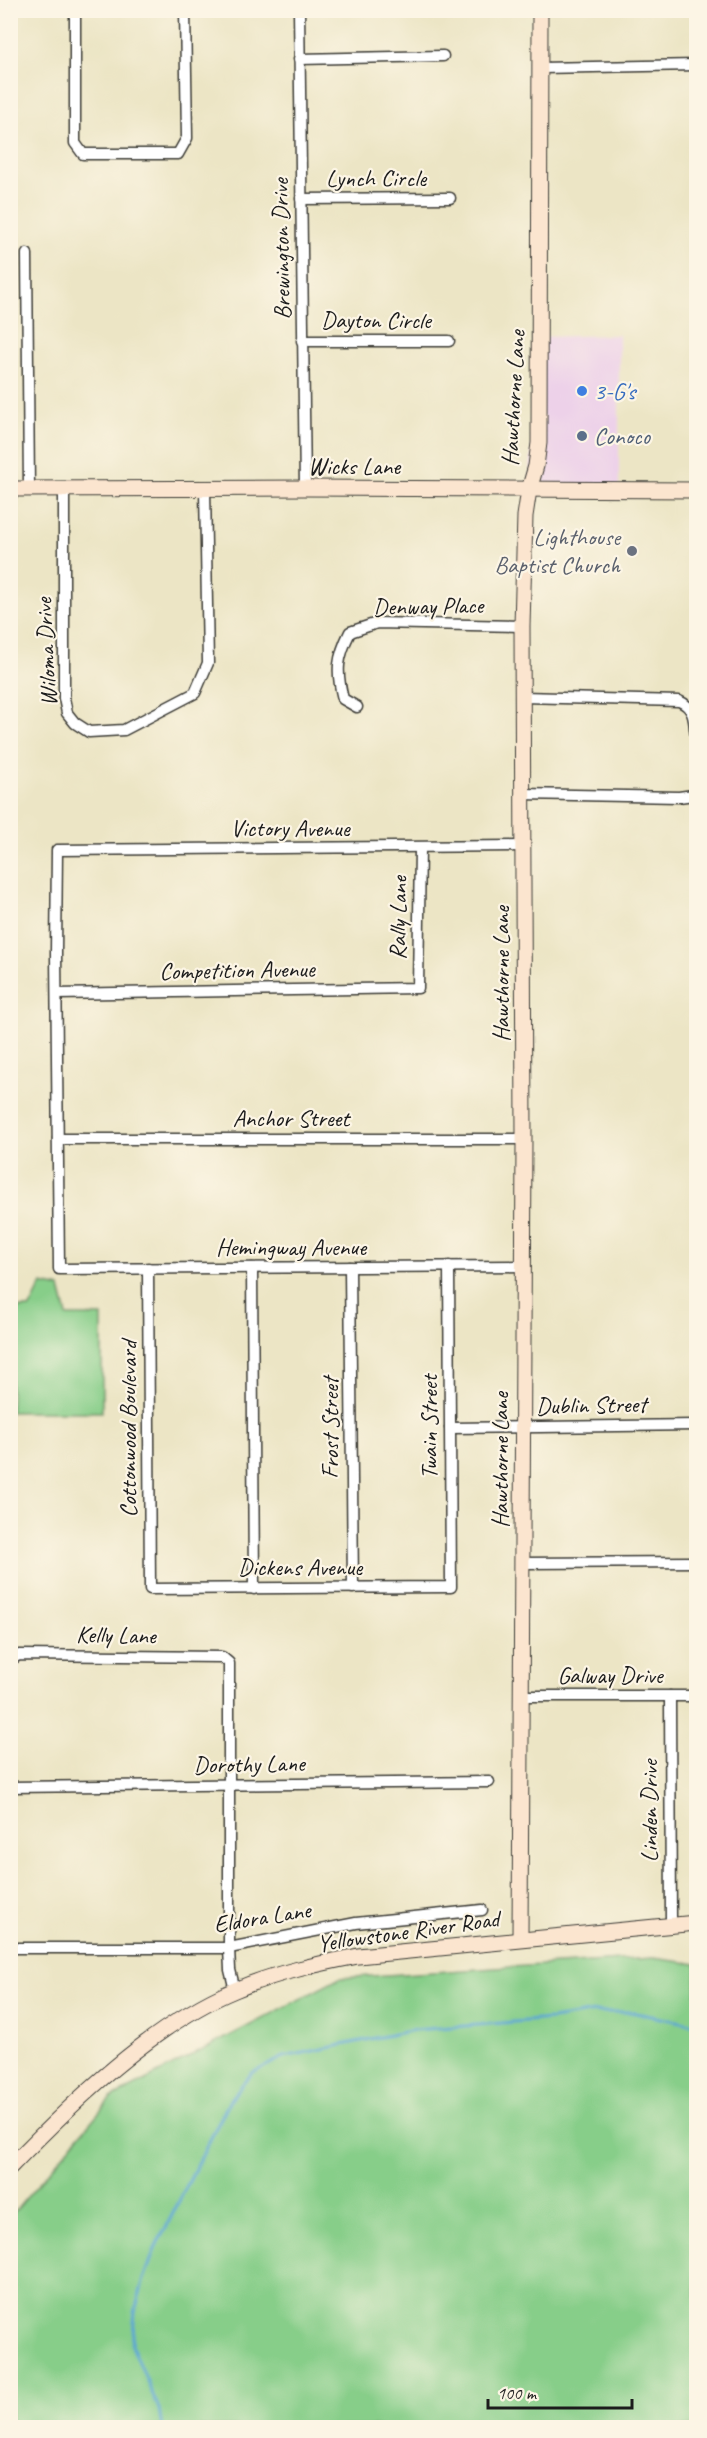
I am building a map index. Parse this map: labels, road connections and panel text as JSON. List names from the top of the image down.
{
  "streets": {
    "street": [
      "Lynch Circle",
      "Brewington Drive",
      "Dayton Circle",
      "Hawthorne Lane",
      "Wicks Lane",
      "Denway Place",
      "Wiloma Drive",
      "Victory Avenue",
      "Rally Lane",
      "Competition Avenue",
      "Anchor Street",
      "Hemingway Avenue",
      "Dublin Street",
      "Twain Street",
      "Frost Street",
      "Cottonwood Boulevard",
      "Dickens Avenue",
      "Kelly Lane",
      "Galway Drive",
      "Dorothy Lane",
      "Linden Drive",
      "Eldora Lane",
      "Yellowstone River Road"
    ]
  },
  "crossings": [
    ["Lynch Circle", "Brewington Drive"],
    ["Brewington Drive", "Dayton Circle"],
    ["Brewington Drive", "Wicks Lane"],
    ["Hawthorne Lane", "Wicks Lane"],
    ["Hawthorne Lane", "Denway Place"],
    ["Hawthorne Lane", "Victory Avenue"],
    ["Hawthorne Lane", "Anchor Street"],
    ["Hawthorne Lane", "Hemingway Avenue"],
    ["Hawthorne Lane", "Dublin Street"],
    ["Hawthorne Lane", "Galway Drive"],
    ["Hawthorne Lane", "Yellowstone River Road"],
    ["Wicks Lane", "Wiloma Drive"],
    ["Victory Avenue", "Rally Lane"],
    ["Victory Avenue", "Competition Avenue"],
    ["Rally Lane", "Competition Avenue"],
    ["Anchor Street", "Hemingway Avenue"],
    ["Hemingway Avenue", "Twain Street"],
    ["Hemingway Avenue", "Frost Street"],
    ["Hemingway Avenue", "Cottonwood Boulevard"],
    ["Dublin Street", "Twain Street"],
    ["Twain Street", "Dickens Avenue"],
    ["Frost Street", "Dickens Avenue"],
    ["Cottonwood Boulevard", "Dickens Avenue"],
    ["Kelly Lane", "Dorothy Lane"],
    ["Galway Drive", "Linden Drive"],
    ["Linden Drive", "Yellowstone River Road"]
  ],
  "places": ["3-G's", "Conoco", "Lighthouse Baptist Church"],
  "scale_bar": "100 m"
}
